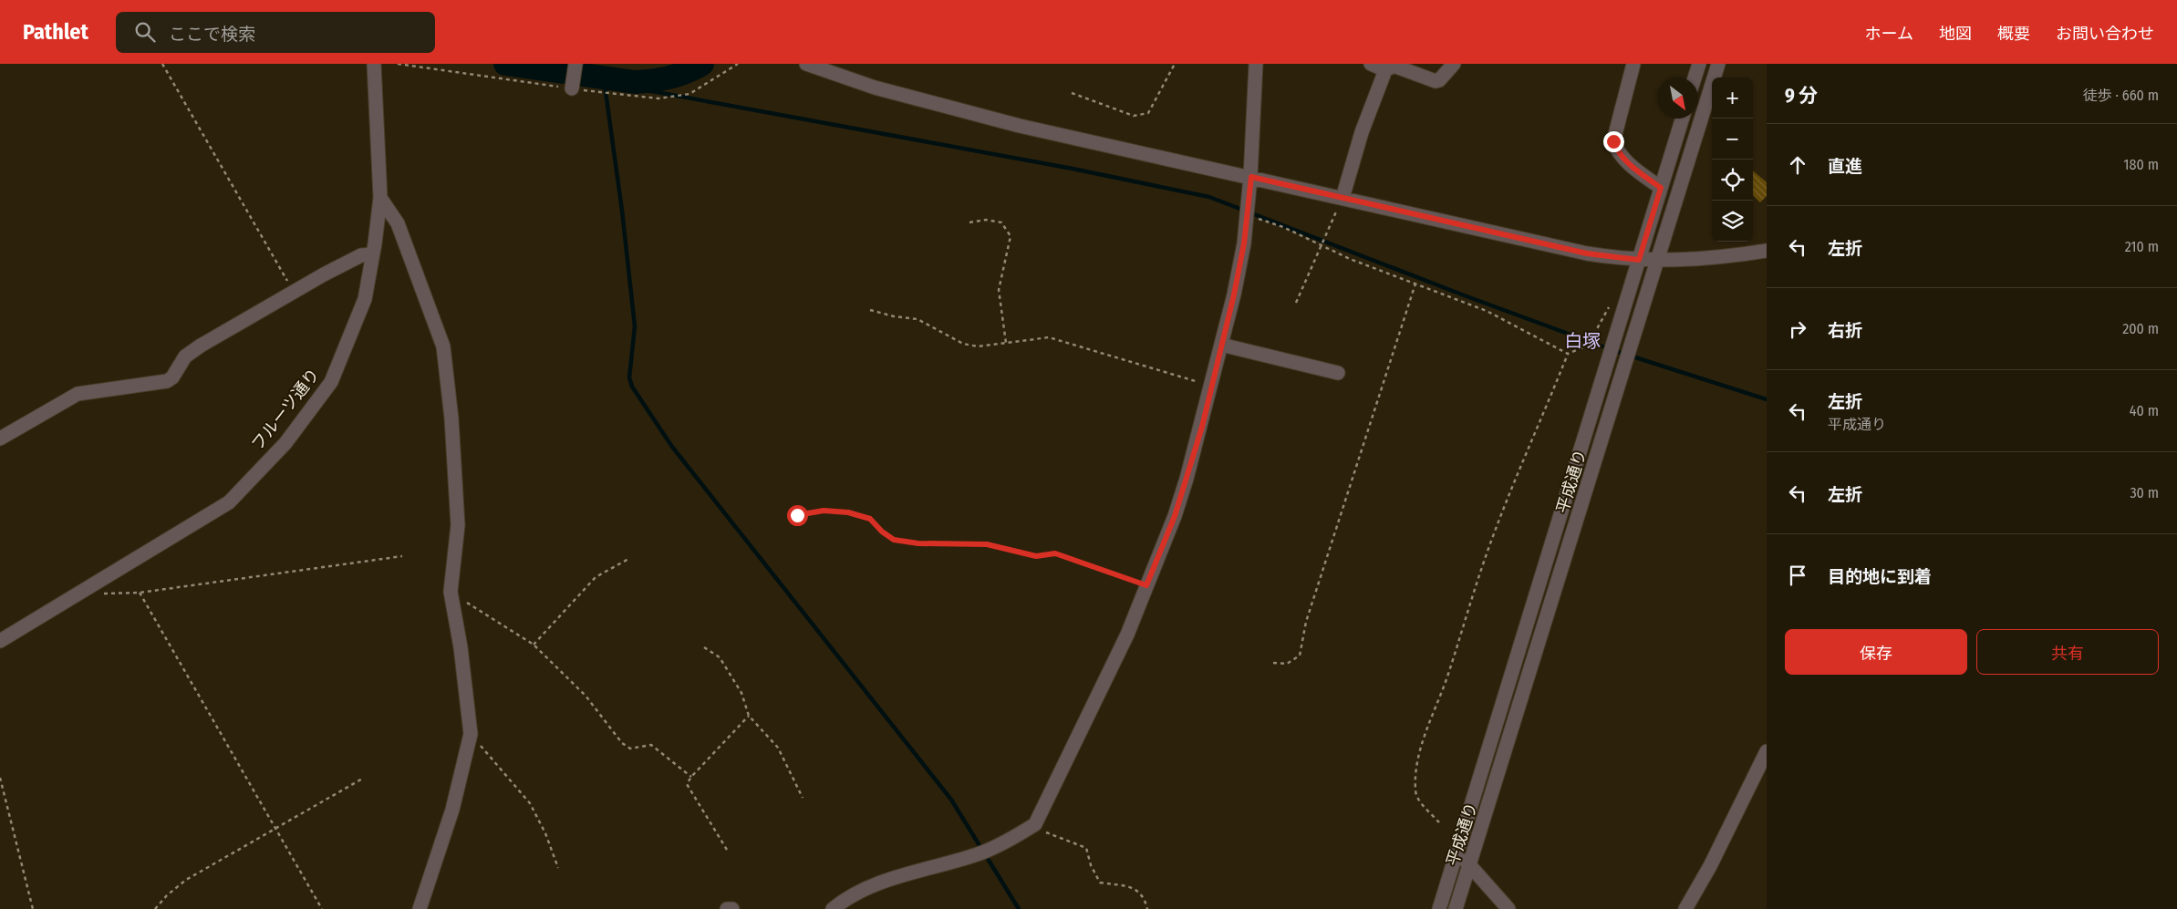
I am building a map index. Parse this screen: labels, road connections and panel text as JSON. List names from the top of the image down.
{
  "streets": {
    "street": ["フルーツ通り", "平成通り"]
  },
  "districts": ["白塚"],
  "north": "bottom right",
  "page": {
    "header": "Pathlet",
    "search": "ここで検索",
    "nav": [
      "ホーム",
      "地図",
      "概要",
      "お問い合わせ"
    ],
    "heading": ["9 分", "徒歩 · 660 m"],
    "map_buttons": ["+", "−"],
    "list": [
      ["直進", "180 m"],
      ["左折", "210 m"],
      ["右折", "200 m"],
      ["左折", "平成通り", "40 m"],
      ["左折", "30 m"],
      "目的地に到着"
    ],
    "buttons": ["保存", "共有"]
  }
}
